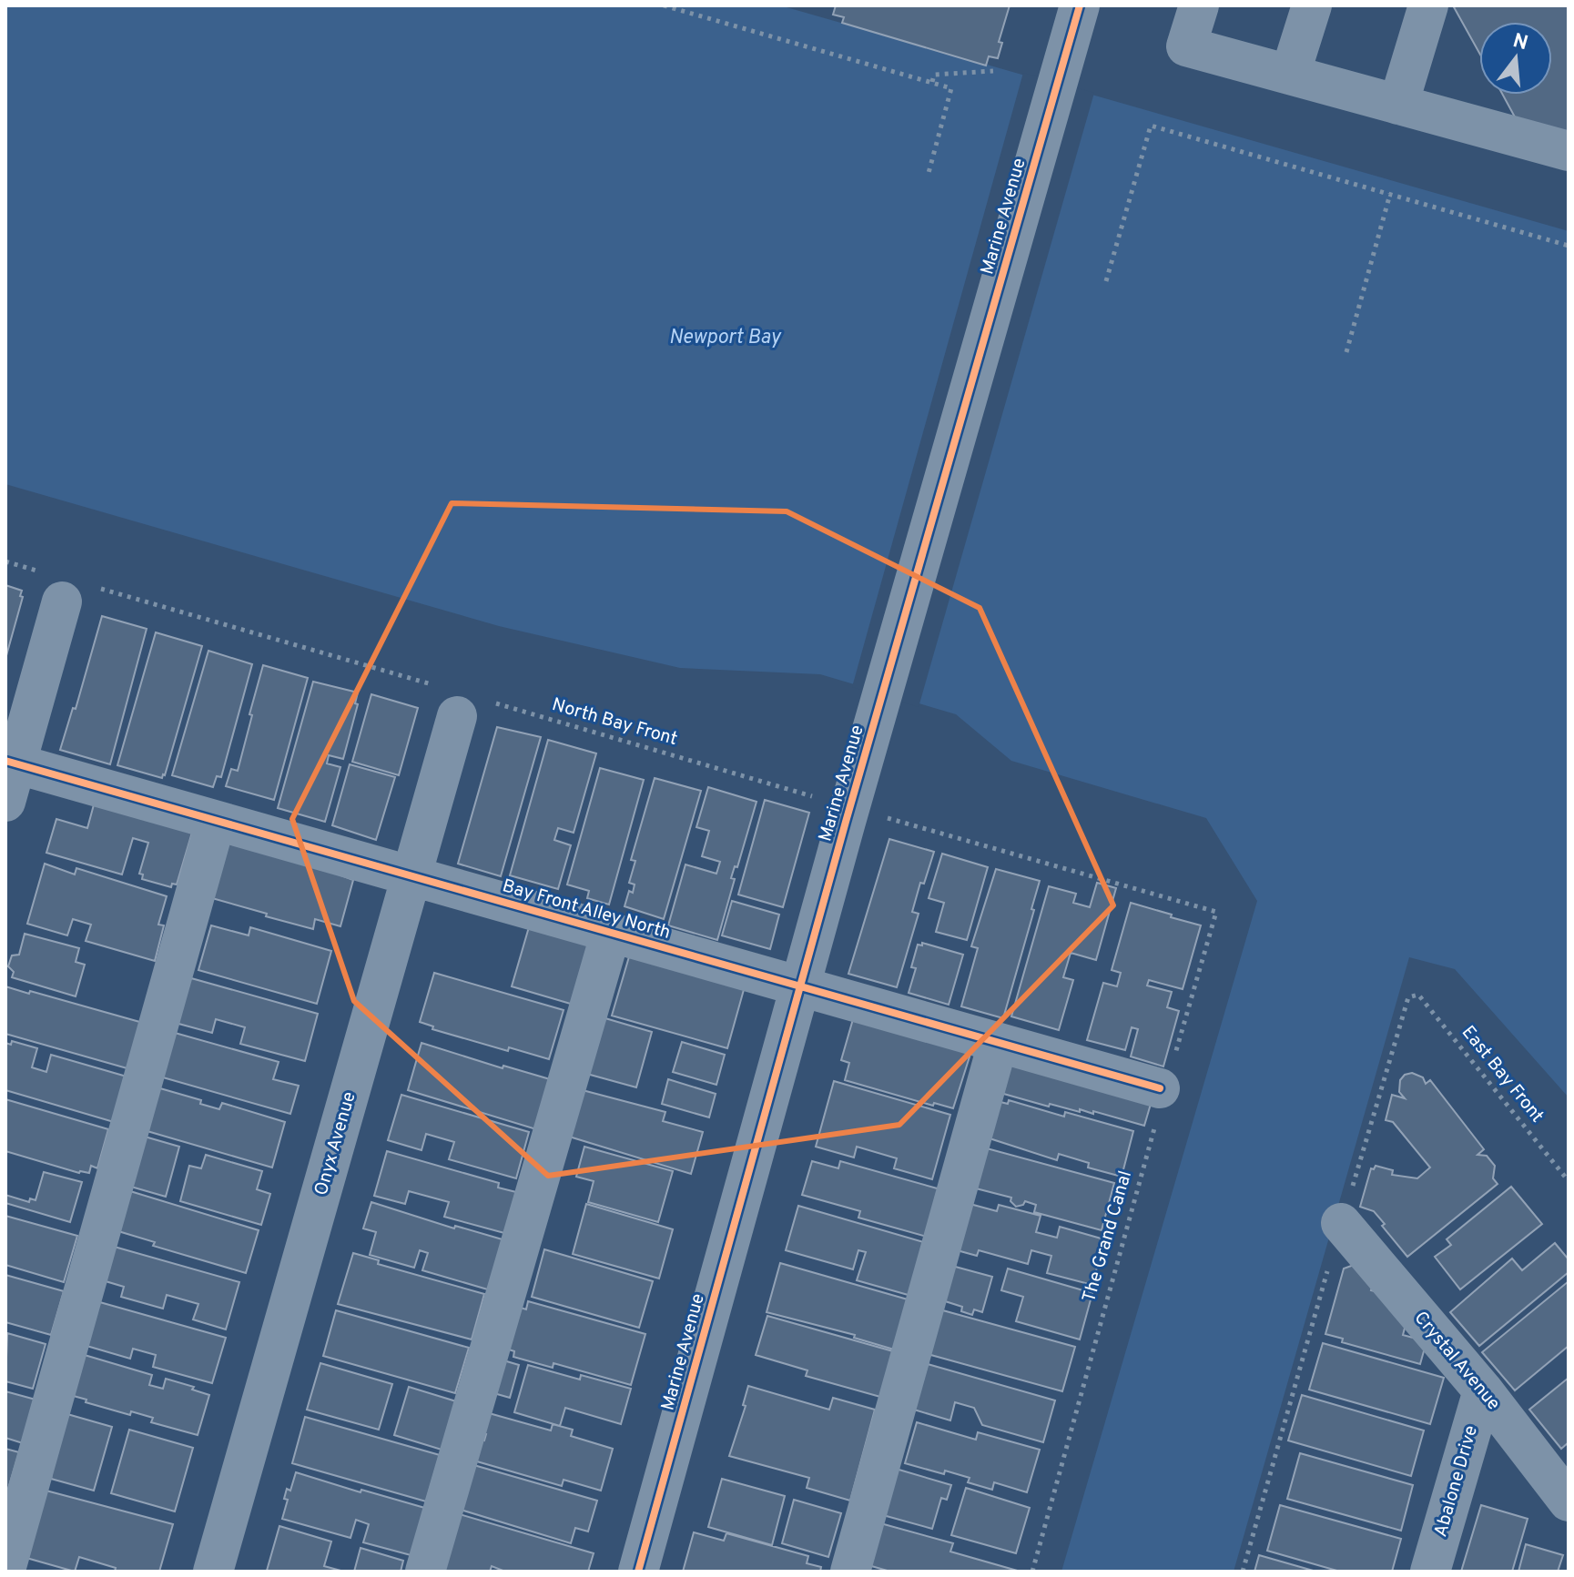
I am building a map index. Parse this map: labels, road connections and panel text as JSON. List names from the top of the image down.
{
  "streets": {
    "street": [
      "Marine Avenue",
      "Bay Front Alley North",
      "Onyx Avenue",
      "Crystal Avenue",
      "Abalone Drive"
    ],
    "path": ["North Bay Front", "East Bay Front", "The Grand Canal"]
  },
  "crossings": [
    ["Marine Avenue", "North Bay Front"],
    ["Marine Avenue", "Bay Front Alley North"],
    ["North Bay Front", "The Grand Canal"],
    ["Bay Front Alley North", "Onyx Avenue"],
    ["Bay Front Alley North", "The Grand Canal"],
    ["East Bay Front", "Crystal Avenue"],
    ["Crystal Avenue", "Abalone Drive"]
  ],
  "water": ["Newport Bay"],
  "north": "top"
}
